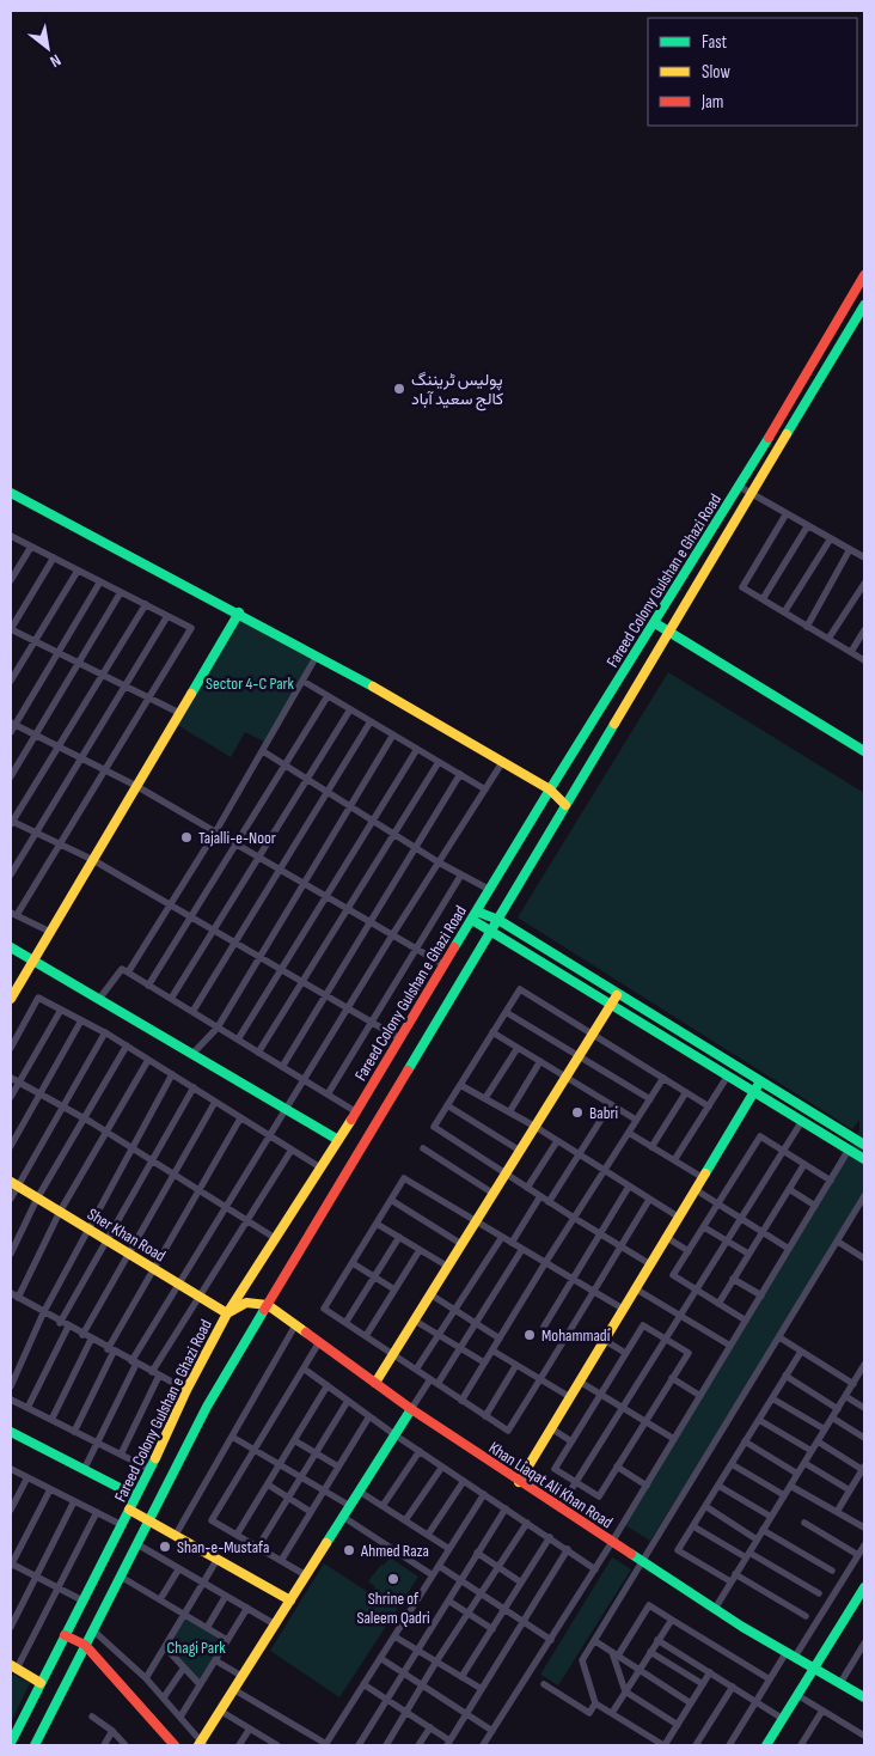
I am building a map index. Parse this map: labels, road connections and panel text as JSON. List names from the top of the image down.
{
  "streets": {
    "main road": ["Fareed Colony Gulshan e Ghazi Road", "Sher Khan Road", "Khan Liaqat Ali Khan Road"]
  },
  "crossings": [
    ["Fareed Colony Gulshan e Ghazi Road", "Sher Khan Road"],
    ["Fareed Colony Gulshan e Ghazi Road", "Khan Liaqat Ali Khan Road"]
  ],
  "parks": ["Sector 4-C Park", "Chagi Park"],
  "places": [
    "پولیس ٹریننگ کالج سعید آباد",
    "Tajalli-e-Noor",
    "Babri",
    "Mohammadi",
    "Shan-e-Mustafa",
    "Ahmed Raza",
    "Shrine of Saleem Qadri"
  ],
  "legend": ["Fast", "Slow", "Jam"],
  "north": "bottom right"
}
